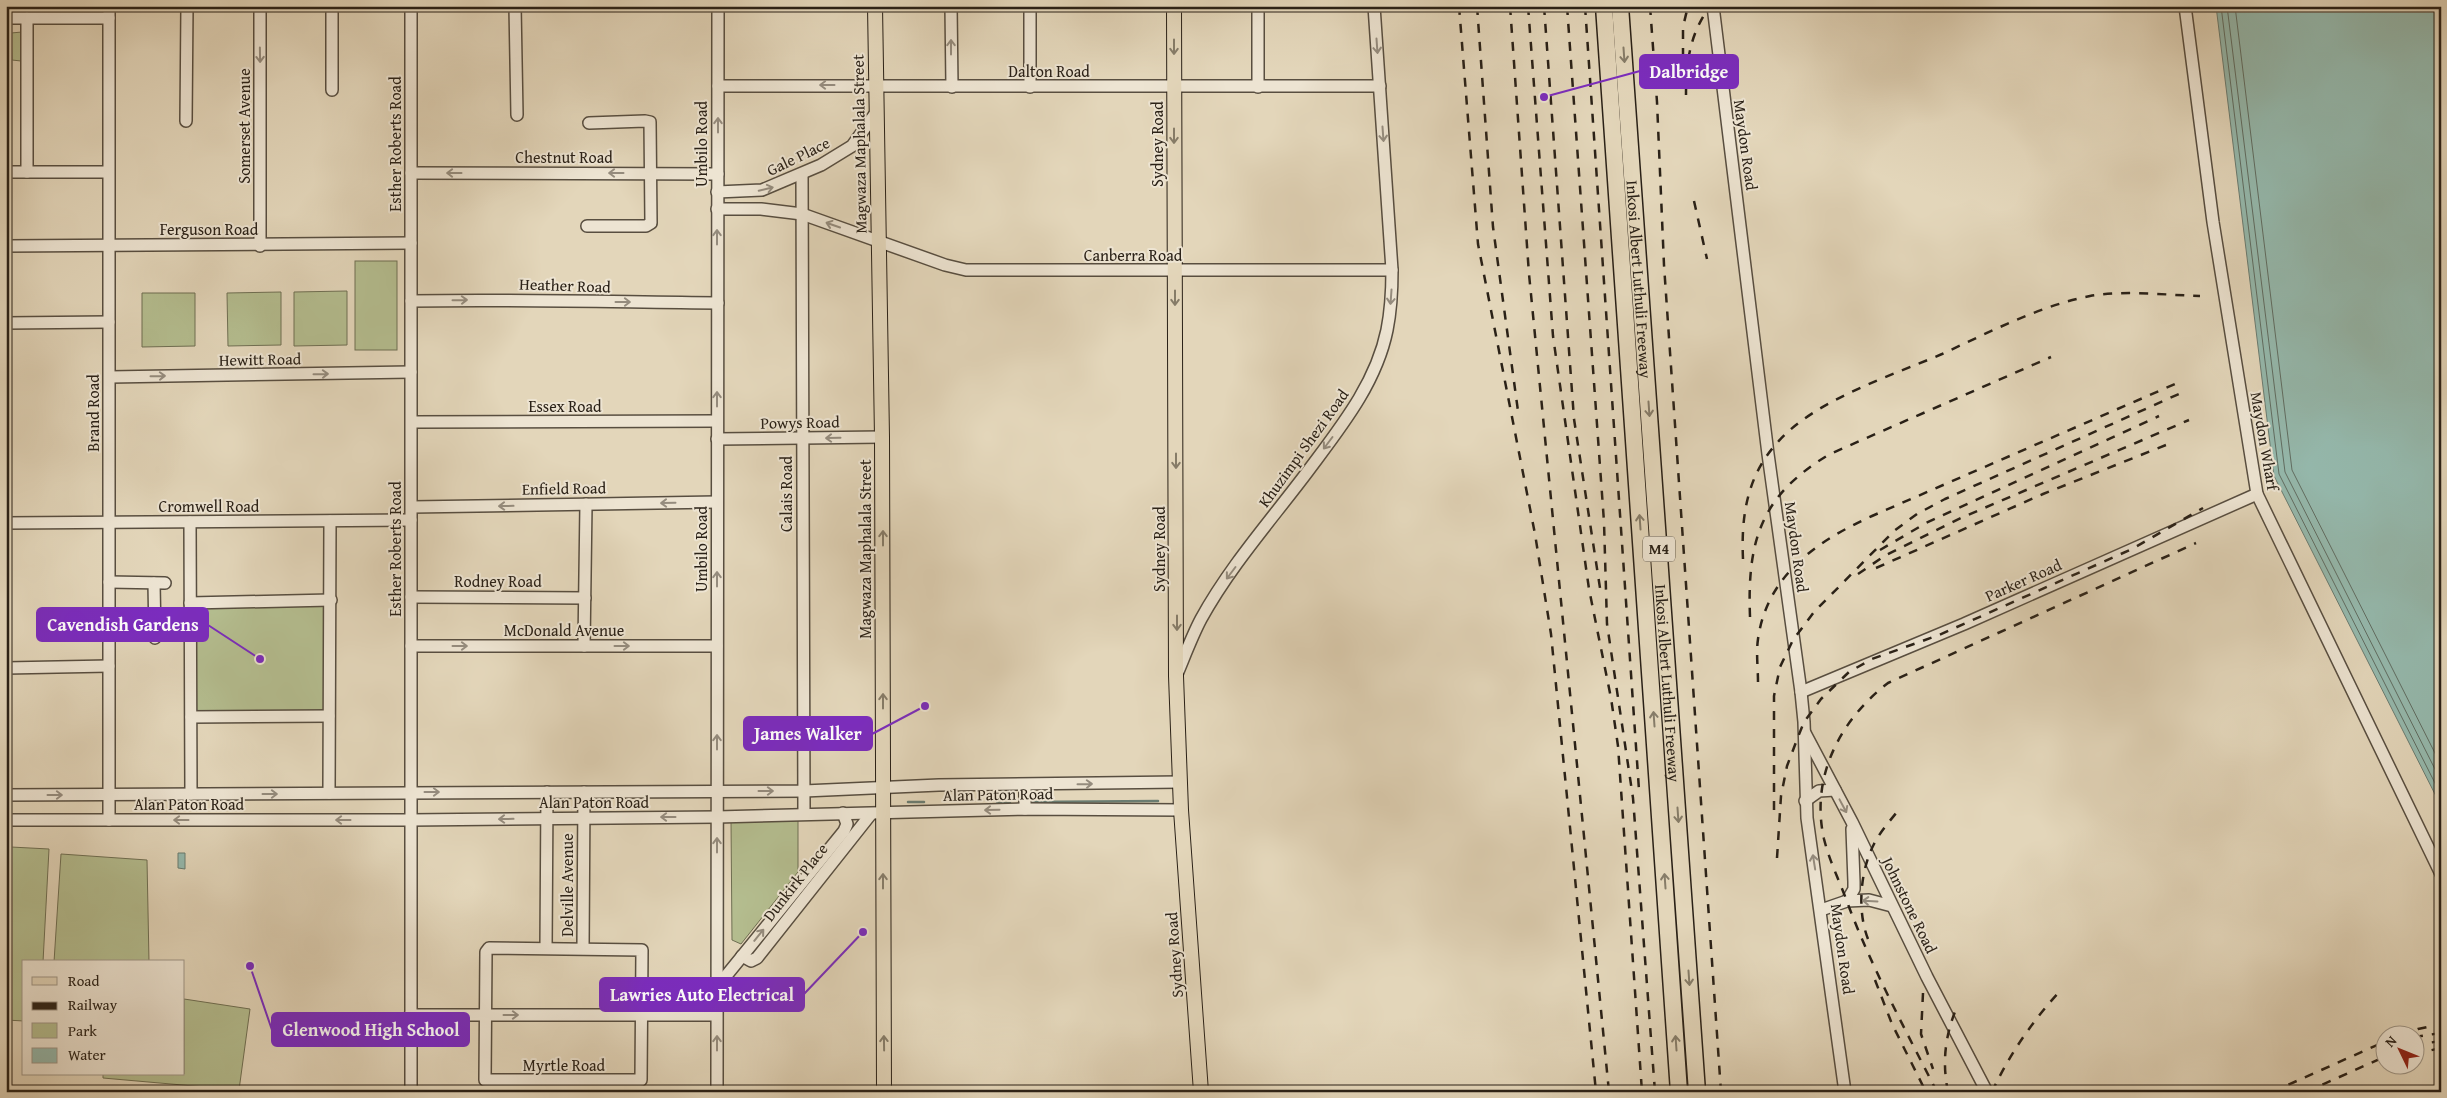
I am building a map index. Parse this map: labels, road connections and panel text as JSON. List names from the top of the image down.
{
  "streets": {
    "highway": ["Inkosi Albert Luthuli Freeway", "M4"],
    "main road": ["Magwaza Maphalala Street", "Sydney Road"],
    "street": [
      "Dalton Road",
      "Somerset Avenue",
      "Esther Roberts Road",
      "Umbilo Road",
      "Maydon Road",
      "Gale Place",
      "Chestnut Road",
      "Ferguson Road",
      "Canberra Road",
      "Heather Road",
      "Hewitt Road",
      "Essex Road",
      "Brand Road",
      "Powys Road",
      "Maydon Wharf",
      "Khuzimpi Shezi Road",
      "Enfield Road",
      "Calais Road",
      "Cromwell Road",
      "Parker Road",
      "Rodney Road",
      "McDonald Avenue",
      "Alan Paton Road",
      "Dunkirk Place",
      "Delville Avenue",
      "Johnstone Road",
      "Myrtle Road"
    ]
  },
  "crossings": [
    ["Dalton Road", "Umbilo Road"],
    ["Dalton Road", "Magwaza Maphalala Street"],
    ["Dalton Road", "Sydney Road"],
    ["Dalton Road", "Khuzimpi Shezi Road"],
    ["Somerset Avenue", "Ferguson Road"],
    ["Esther Roberts Road", "Chestnut Road"],
    ["Esther Roberts Road", "Ferguson Road"],
    ["Esther Roberts Road", "Heather Road"],
    ["Esther Roberts Road", "Hewitt Road"],
    ["Esther Roberts Road", "Essex Road"],
    ["Esther Roberts Road", "Enfield Road"],
    ["Esther Roberts Road", "Cromwell Road"],
    ["Esther Roberts Road", "Rodney Road"],
    ["Esther Roberts Road", "McDonald Avenue"],
    ["Esther Roberts Road", "Alan Paton Road"],
    ["Umbilo Road", "Gale Place"],
    ["Umbilo Road", "Chestnut Road"],
    ["Umbilo Road", "Heather Road"],
    ["Umbilo Road", "Essex Road"],
    ["Umbilo Road", "Powys Road"],
    ["Umbilo Road", "Enfield Road"],
    ["Umbilo Road", "McDonald Avenue"],
    ["Umbilo Road", "Alan Paton Road"],
    ["Umbilo Road", "Dunkirk Place"],
    ["Magwaza Maphalala Street", "Gale Place"],
    ["Magwaza Maphalala Street", "Canberra Road"],
    ["Magwaza Maphalala Street", "Powys Road"],
    ["Magwaza Maphalala Street", "Alan Paton Road"],
    ["Magwaza Maphalala Street", "Dunkirk Place"],
    ["Sydney Road", "Canberra Road"],
    ["Sydney Road", "Khuzimpi Shezi Road"],
    ["Sydney Road", "Alan Paton Road"],
    ["Maydon Road", "Parker Road"],
    ["Maydon Road", "Johnstone Road"],
    ["Gale Place", "Calais Road"],
    ["Ferguson Road", "Brand Road"],
    ["Canberra Road", "Khuzimpi Shezi Road"],
    ["Hewitt Road", "Brand Road"],
    ["Brand Road", "Cromwell Road"],
    ["Brand Road", "Alan Paton Road"],
    ["Powys Road", "Calais Road"],
    ["Maydon Wharf", "Parker Road"],
    ["Calais Road", "Alan Paton Road"],
    ["Alan Paton Road", "Dunkirk Place"],
    ["Alan Paton Road", "Delville Avenue"],
    ["Delville Avenue", "Myrtle Road"]
  ],
  "one_way": [
    "Umbilo Road",
    "Magwaza Maphalala Street",
    "Sydney Road",
    "Chestnut Road",
    "Heather Road",
    "Hewitt Road",
    "Powys Road",
    "Khuzimpi Shezi Road",
    "Enfield Road",
    "McDonald Avenue"
  ],
  "places": [
    "Dalbridge",
    "Cavendish Gardens",
    "James Walker",
    "Lawries Auto Electrical",
    "Glenwood High School"
  ],
  "legend": [
    "Road",
    "Railway",
    "Park",
    "Water"
  ],
  "north": "top left"
}
